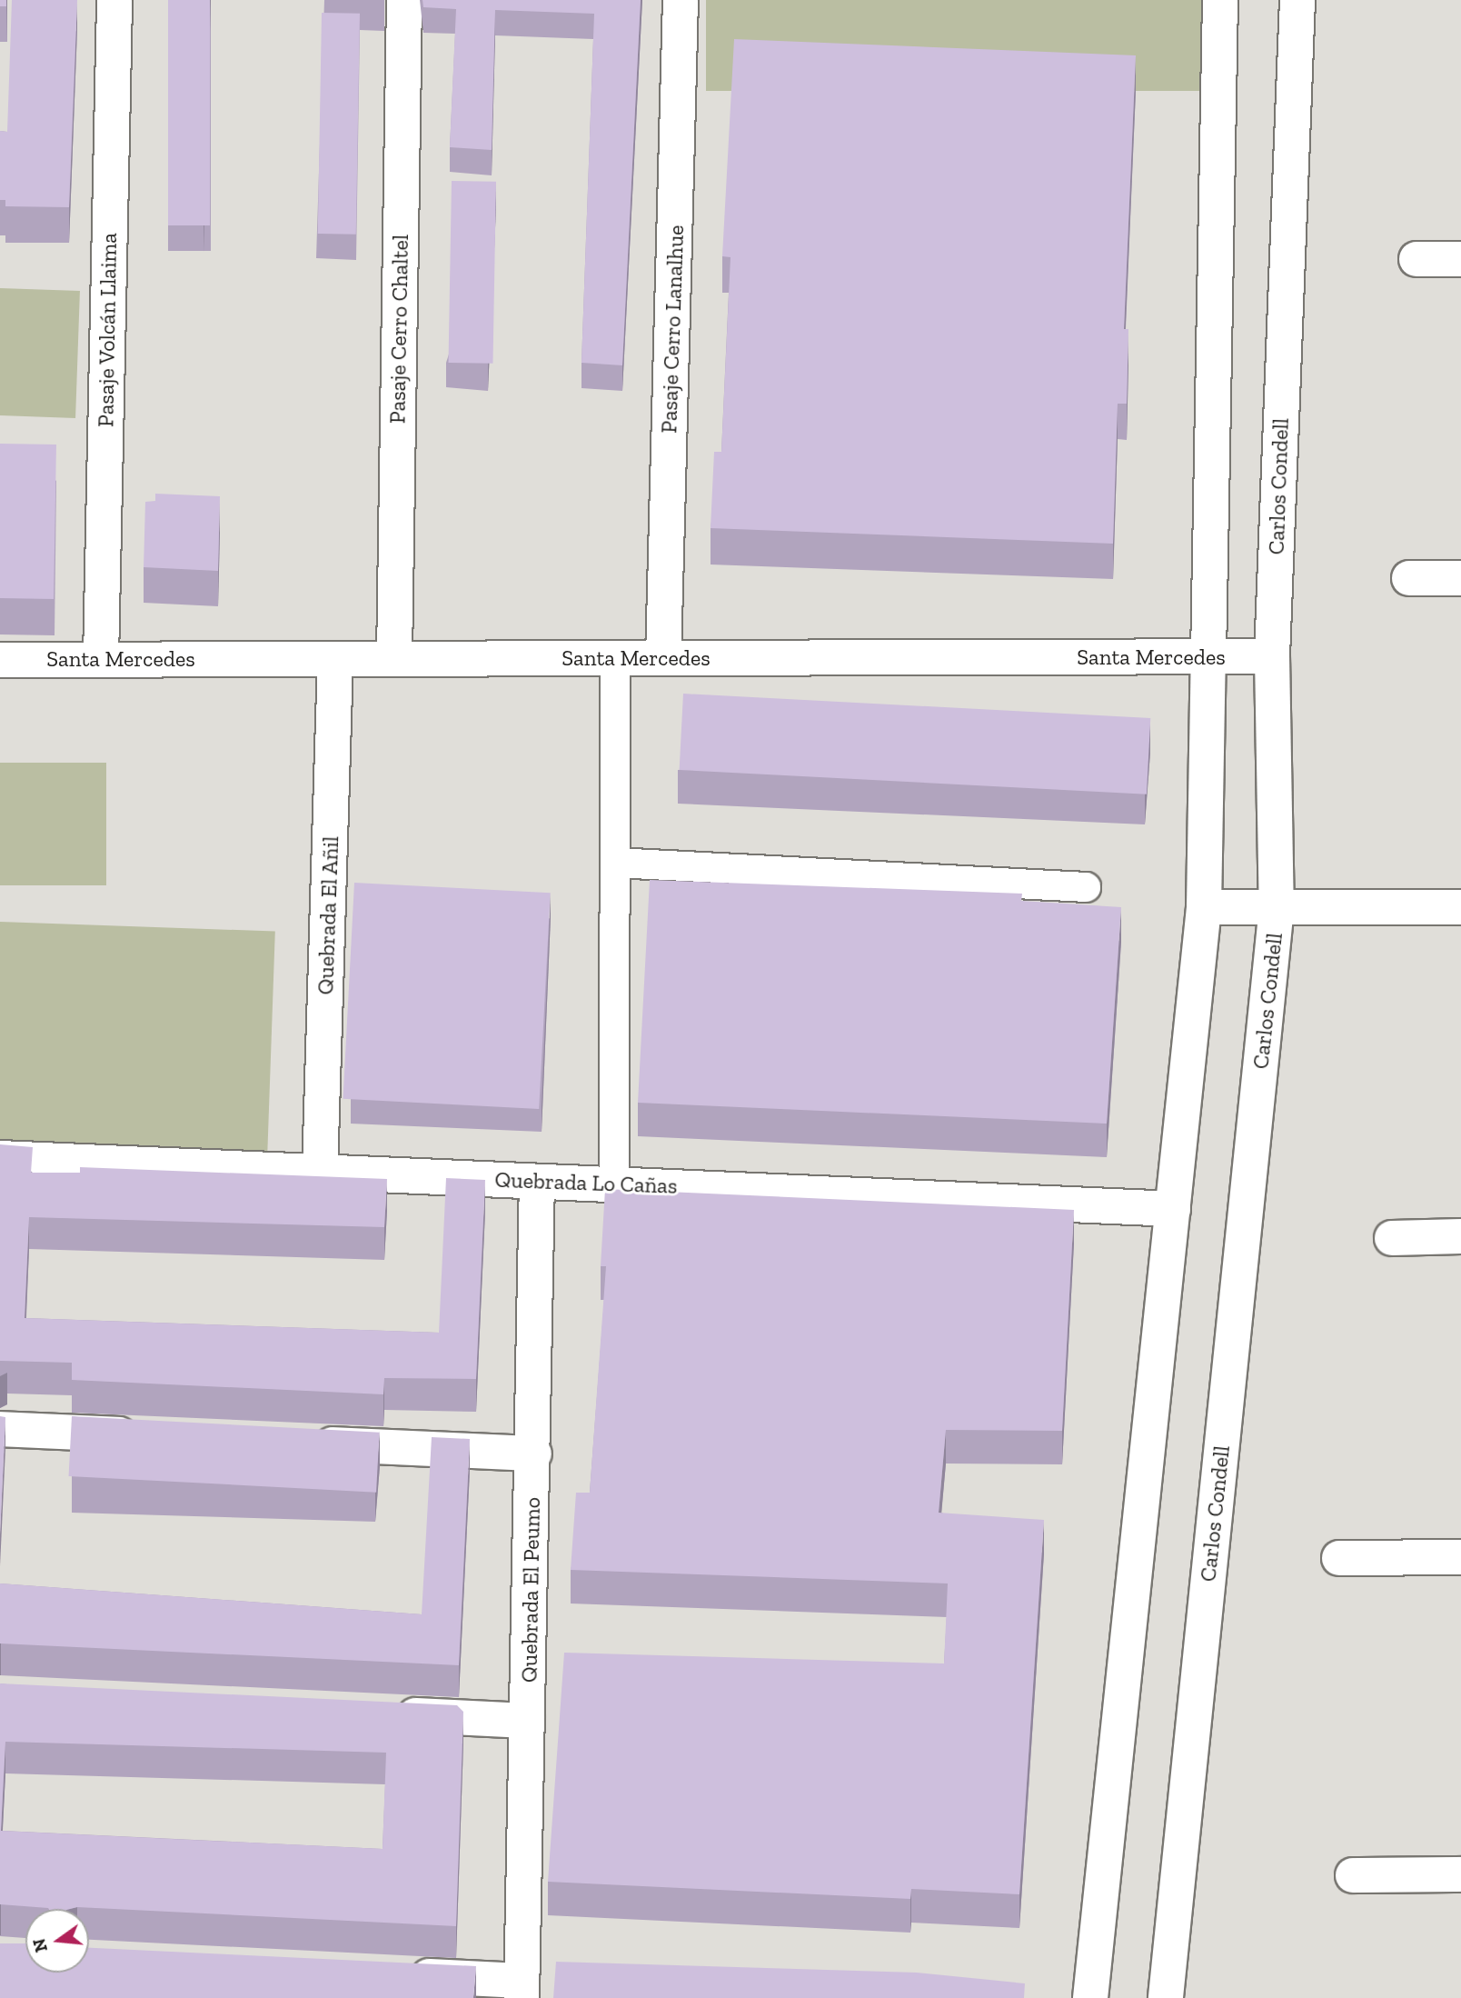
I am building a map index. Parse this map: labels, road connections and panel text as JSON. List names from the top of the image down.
{
  "streets": {
    "street": [
      "Pasaje Cerro Chaltel",
      "Pasaje Cerro Lanalhue",
      "Pasaje Volcán Llaima",
      "Carlos Condell",
      "Santa Mercedes",
      "Quebrada El Añil",
      "Quebrada Lo Cañas",
      "Quebrada El Peumo"
    ]
  },
  "crossings": [
    ["Pasaje Cerro Chaltel", "Santa Mercedes"],
    ["Pasaje Cerro Lanalhue", "Santa Mercedes"],
    ["Pasaje Volcán Llaima", "Santa Mercedes"],
    ["Carlos Condell", "Santa Mercedes"],
    ["Santa Mercedes", "Quebrada El Añil"],
    ["Quebrada El Añil", "Quebrada Lo Cañas"],
    ["Quebrada Lo Cañas", "Quebrada El Peumo"]
  ],
  "north": "left"
}
